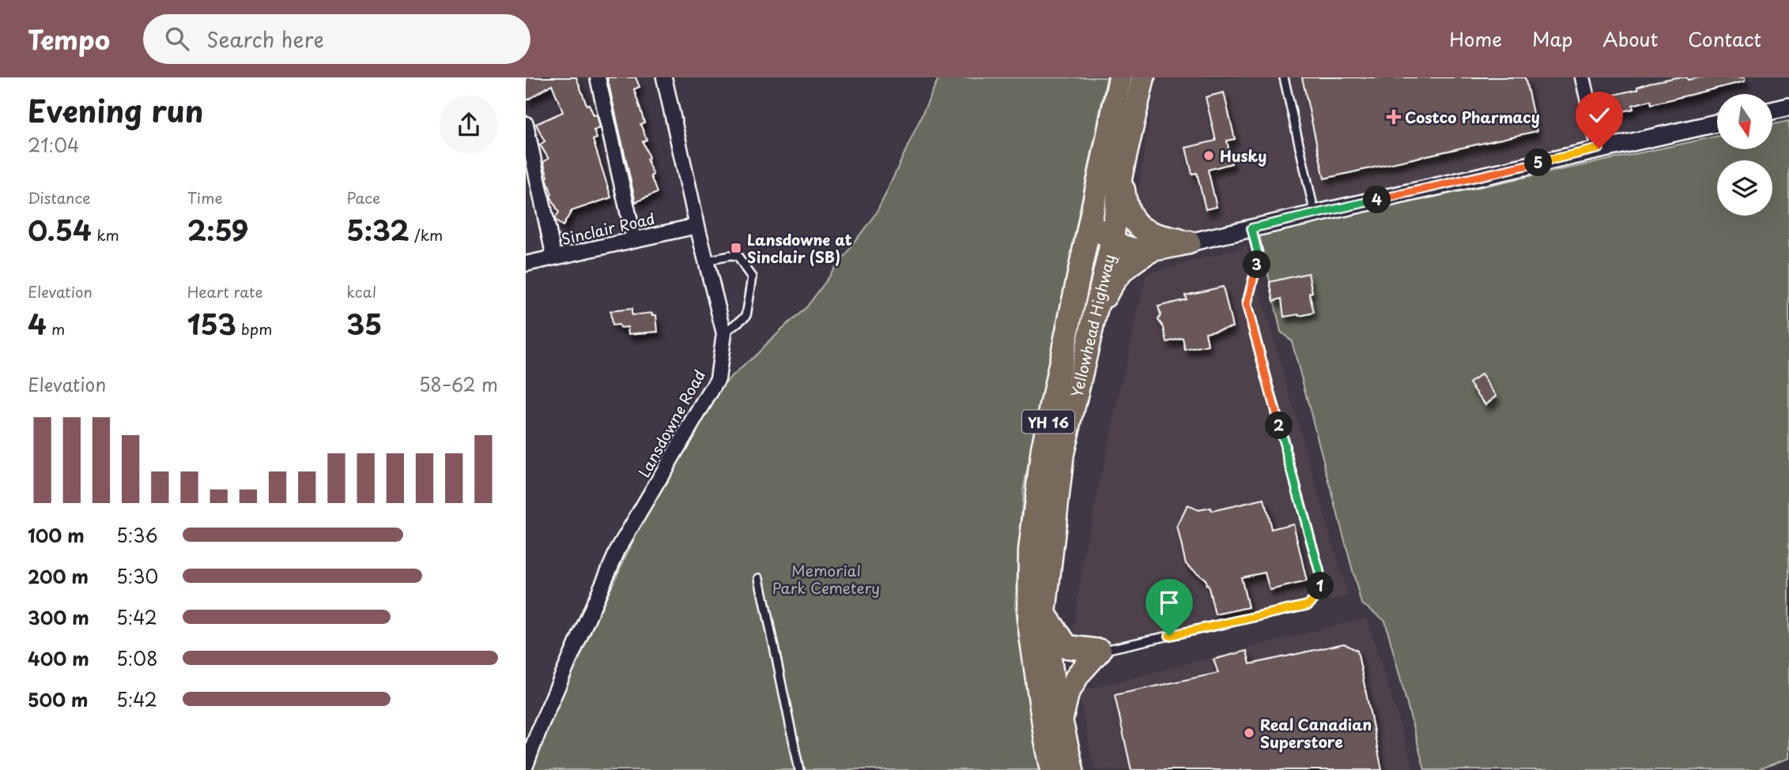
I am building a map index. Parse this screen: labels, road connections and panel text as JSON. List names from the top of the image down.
{
  "streets": {
    "highway": ["Yellowhead Highway", "YH 16"],
    "street": ["Sinclair Road", "Lansdowne Road"]
  },
  "crossings": [
    ["Sinclair Road", "Lansdowne Road"]
  ],
  "parks": ["Memorial Park Cemetery"],
  "places": {
    "health": ["Costco Pharmacy"],
    "other": ["Husky", "Real Canadian Superstore"],
    "transit": ["Lansdowne at Sinclair (SB)"]
  },
  "north": "bottom",
  "page": {
    "header": "Tempo",
    "search": "Search here",
    "nav": [
      "Home",
      "Map",
      "About",
      "Contact"
    ],
    "heading": ["Evening run", "21:04"],
    "pins": [
      "5",
      "4",
      "3",
      "2",
      "1"
    ],
    "stats": [
      ["Distance", "0.54 km"],
      ["Time", "2:59"],
      ["Pace", "5:32 /km"],
      ["Elevation", "4 m"],
      ["Heart rate", "153 bpm"],
      ["kcal", "35"]
    ],
    "chart": ["Elevation", "58–62 m"],
    "list": [
      {
        "name": "100 m",
        "note": "5:36"
      },
      {
        "name": "200 m",
        "note": "5:30"
      },
      {
        "name": "300 m",
        "note": "5:42"
      },
      {
        "name": "400 m",
        "note": "5:08"
      },
      {
        "name": "500 m",
        "note": "5:42"
      }
    ]
  }
}
